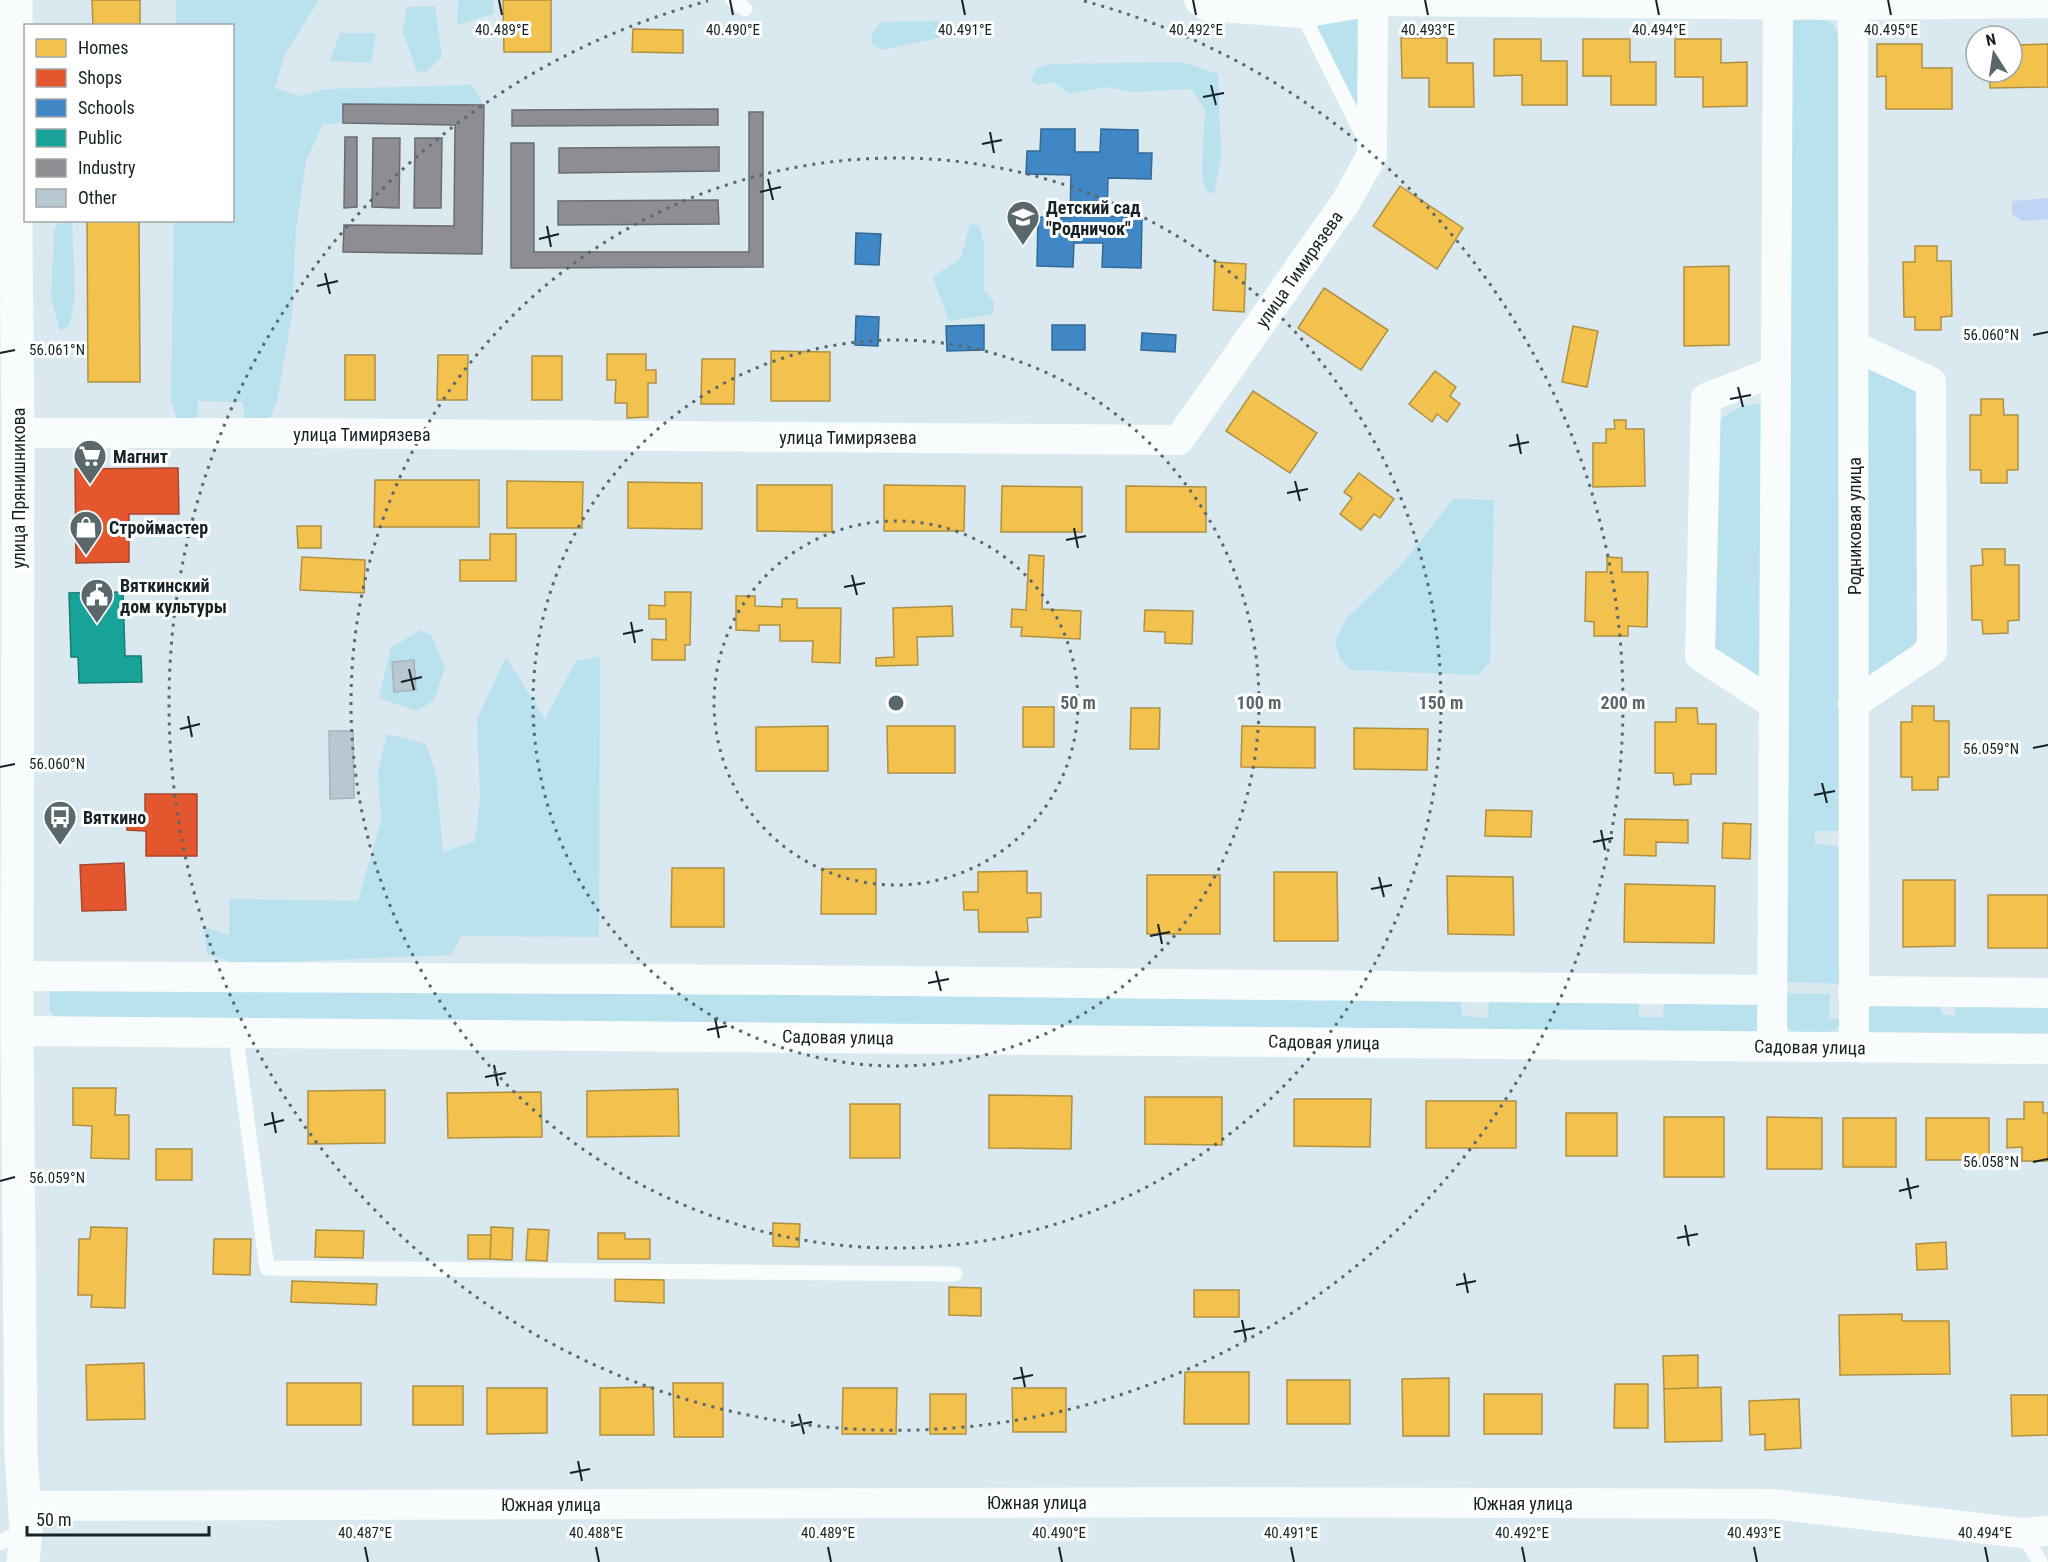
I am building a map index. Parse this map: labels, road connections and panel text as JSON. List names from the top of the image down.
{
  "streets": {
    "street": [
      "улица Тимирязева",
      "улица Прянишникова",
      "Родниковая улица",
      "Садовая улица",
      "Южная улица"
    ]
  },
  "crossings": [
    ["улица Тимирязева", "улица Прянишникова"],
    ["улица Прянишникова", "Садовая улица"],
    ["улица Прянишникова", "Южная улица"],
    ["Родниковая улица", "Садовая улица"]
  ],
  "places": {
    "school or university": ["Детский сад \"Родничок\""],
    "supermarket": ["Магнит"],
    "shop": ["Строймастер"],
    "public building": ["Вяткинский дом культуры"],
    "bus stop": ["Вяткино"]
  },
  "legend": [
    "Homes",
    "Shops",
    "Schools",
    "Public",
    "Industry",
    "Other"
  ],
  "scale_bar": "50 m",
  "north": "top",
  "coordinates": [
    "40.489°E",
    "40.490°E",
    "40.491°E",
    "40.492°E",
    "40.493°E",
    "40.494°E",
    "40.495°E",
    "56.060°N",
    "56.061°N",
    "56.059°N",
    "56.058°N",
    "40.487°E",
    "40.488°E"
  ],
  "rings": [
    "50 m",
    "100 m",
    "150 m",
    "200 m"
  ]
}
